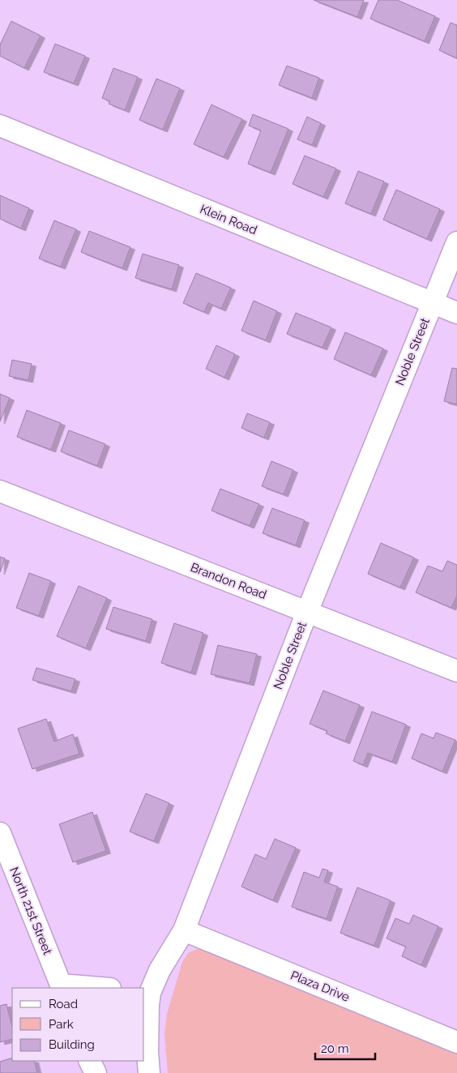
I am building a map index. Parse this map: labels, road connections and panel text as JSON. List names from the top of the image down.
{
  "streets": {
    "street": [
      "Klein Road",
      "Noble Street",
      "Brandon Road",
      "North 21st Street",
      "Plaza Drive"
    ]
  },
  "crossings": [
    ["Klein Road", "Noble Street"],
    ["Noble Street", "Brandon Road"],
    ["Noble Street", "Plaza Drive"]
  ],
  "legend": ["Road", "Park", "Building"],
  "scale_bar": "20 m"
}
